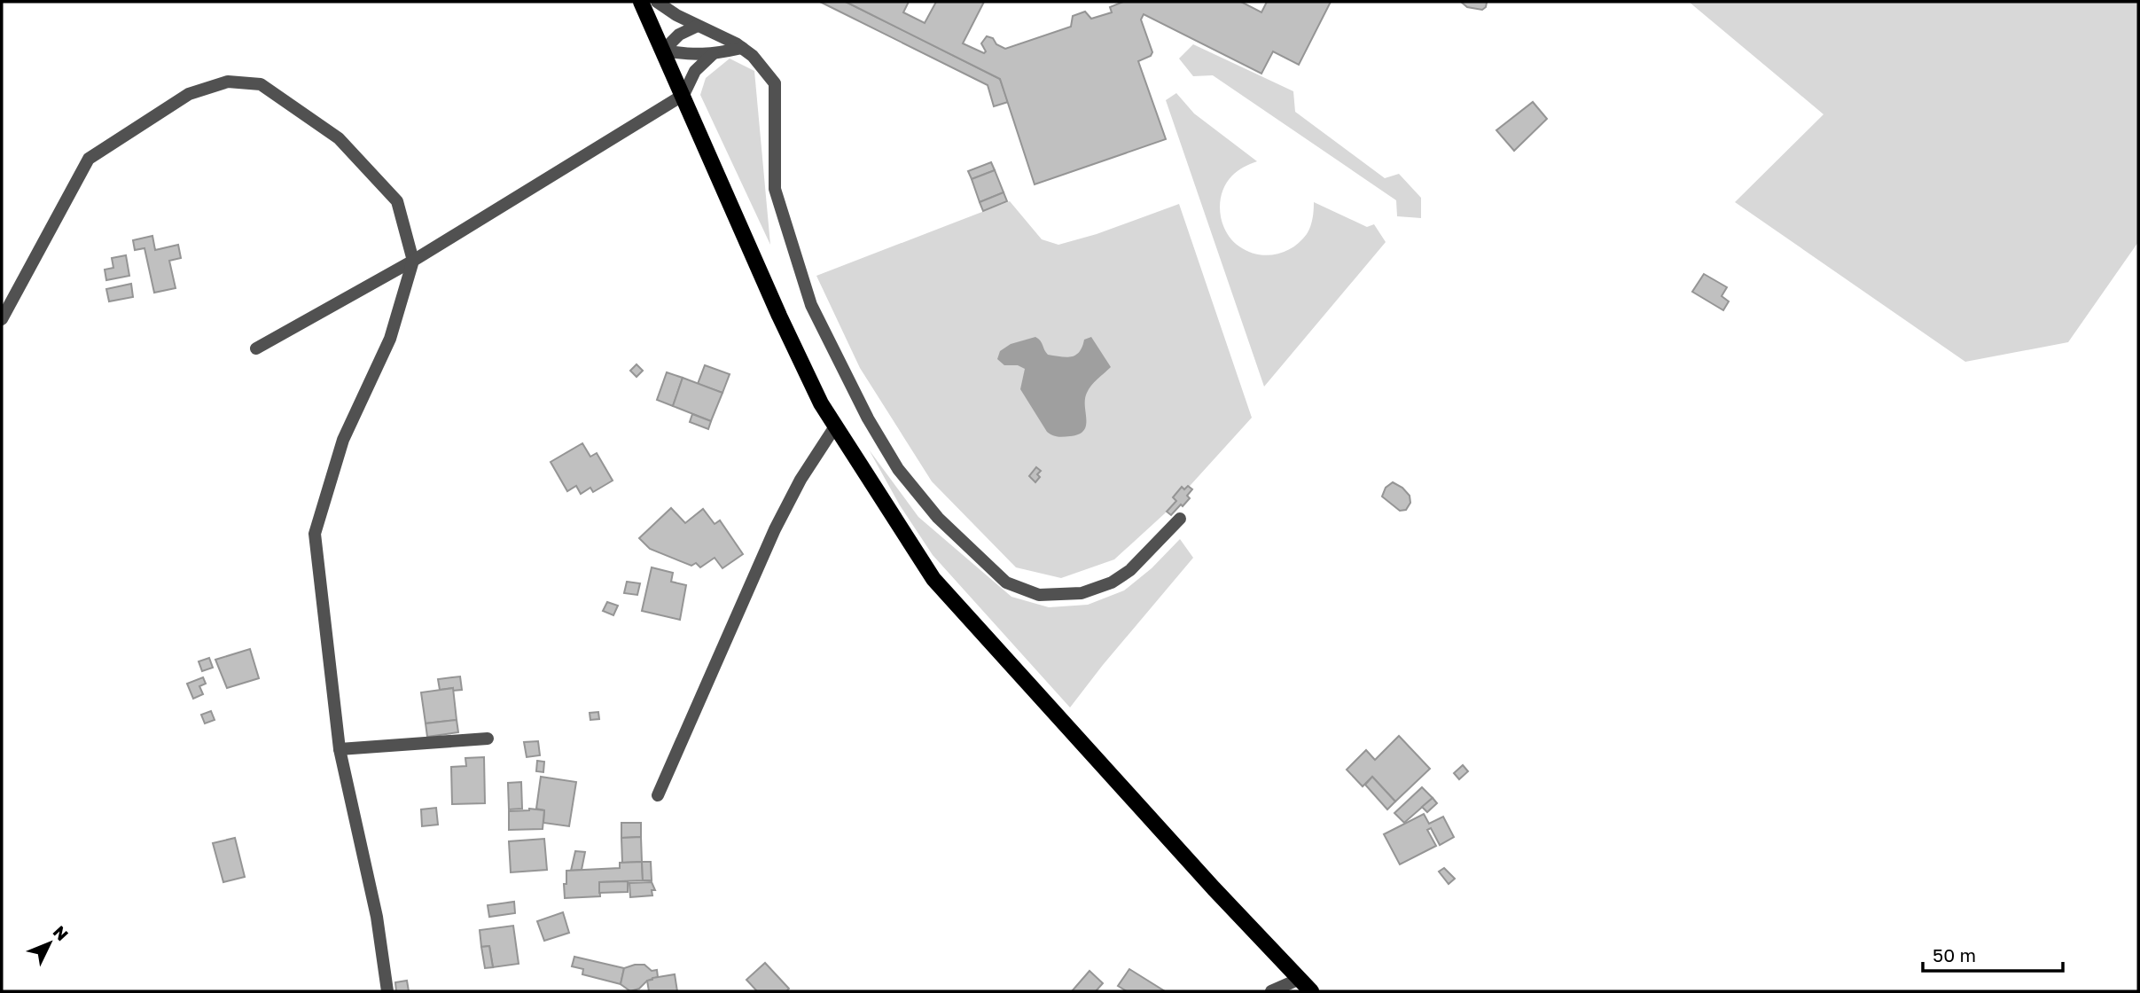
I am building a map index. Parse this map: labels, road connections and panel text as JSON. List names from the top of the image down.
{
  "scale_bar": "50 m",
  "north": "top right"
}
